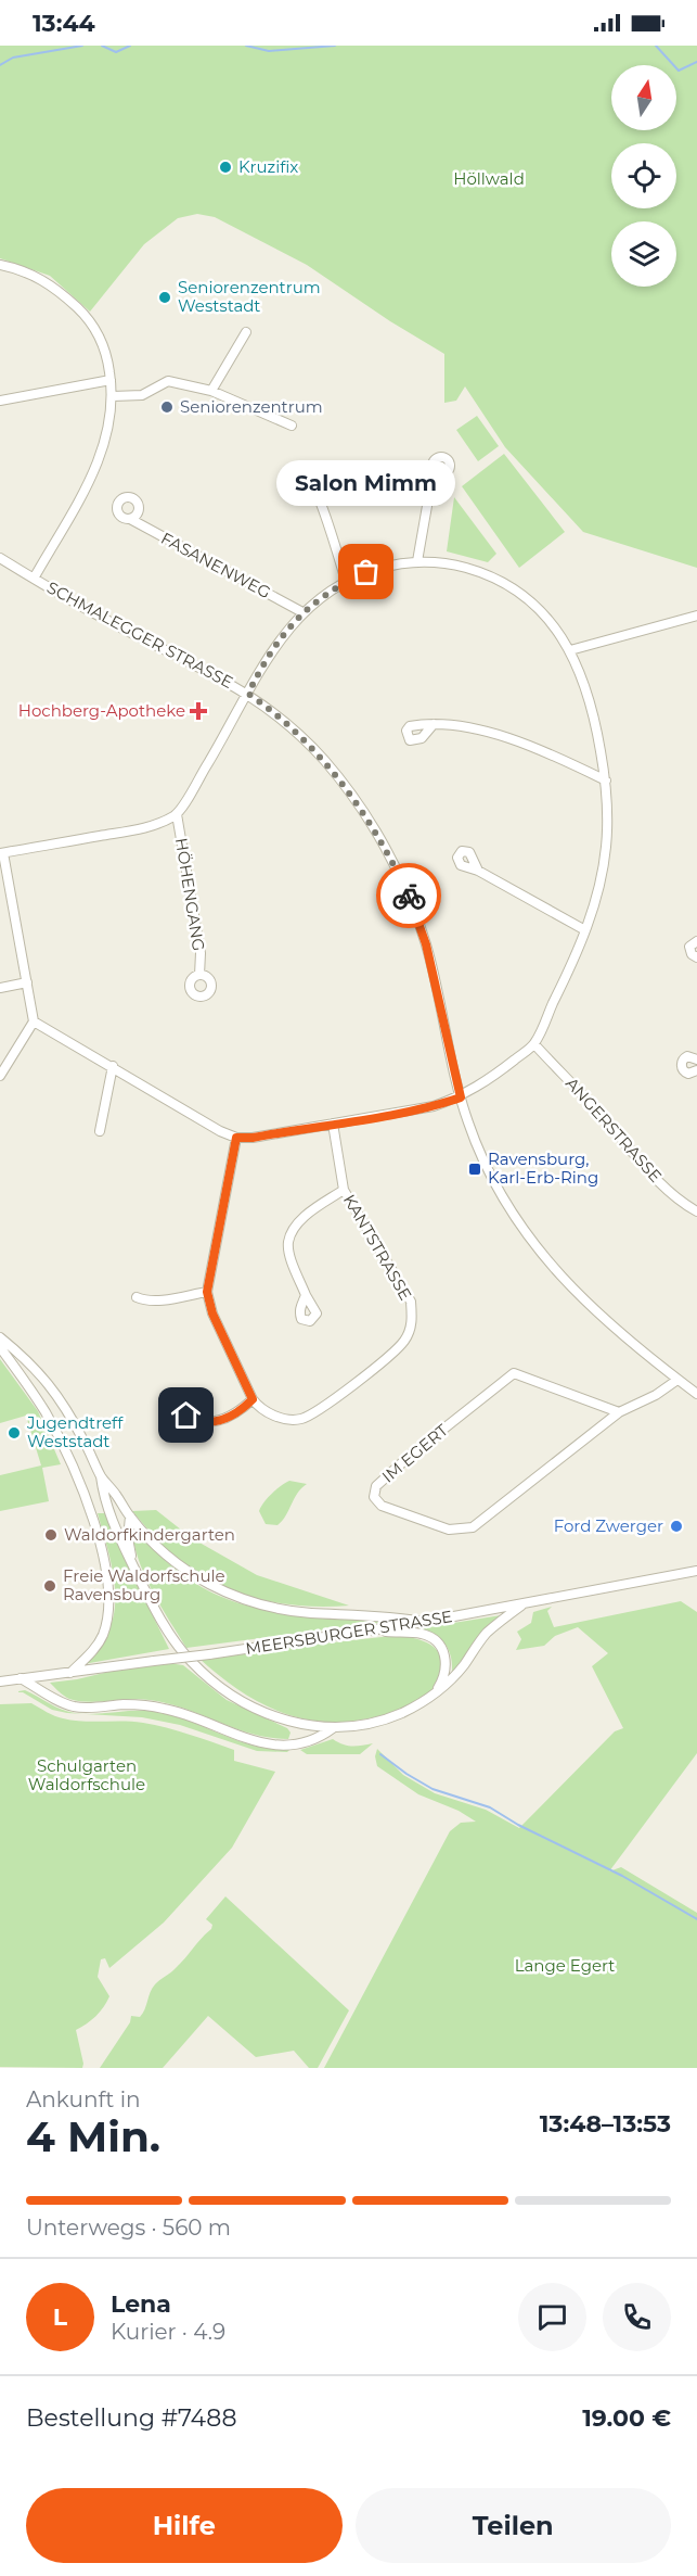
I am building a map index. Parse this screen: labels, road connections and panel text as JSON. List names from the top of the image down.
{
  "streets": {
    "street": [
      "FASANENWEG",
      "SCHMALEGGER STRASSE",
      "HÖHENGANG",
      "ANGERSTRASSE",
      "KANTSTRASSE",
      "IM EGERT",
      "MEERSBURGER STRASSE"
    ]
  },
  "crossings": [
    ["SCHMALEGGER STRASSE", "IM EGERT"]
  ],
  "parks": ["Höllwald", "Schulgarten Waldorfschule", "Lange Egert"],
  "places": {
    "other": [
      "Kruzifix",
      "Seniorenzentrum Weststadt",
      "Seniorenzentrum",
      "Salon Mimm",
      "Jugendtreff Weststadt",
      "Ford Zwerger",
      "Waldorfkindergarten",
      "Freie Waldorfschule Ravensburg"
    ],
    "health": ["Hochberg-Apotheke"],
    "transit": ["Ravensburg, Karl-Erb-Ring"]
  },
  "north": "top",
  "page": {
    "status": "13:44",
    "bubble": "Salon Mimm",
    "heading": ["4 Min.", "Ankunft in", "13:48–13:53"],
    "panel": [
      "Lena",
      "Kurier · 4.9",
      "Bestellung #7488",
      "19.00 €"
    ],
    "bar": "Unterwegs · 560 m",
    "round": "L",
    "buttons": ["Hilfe", "Teilen"]
  }
}
